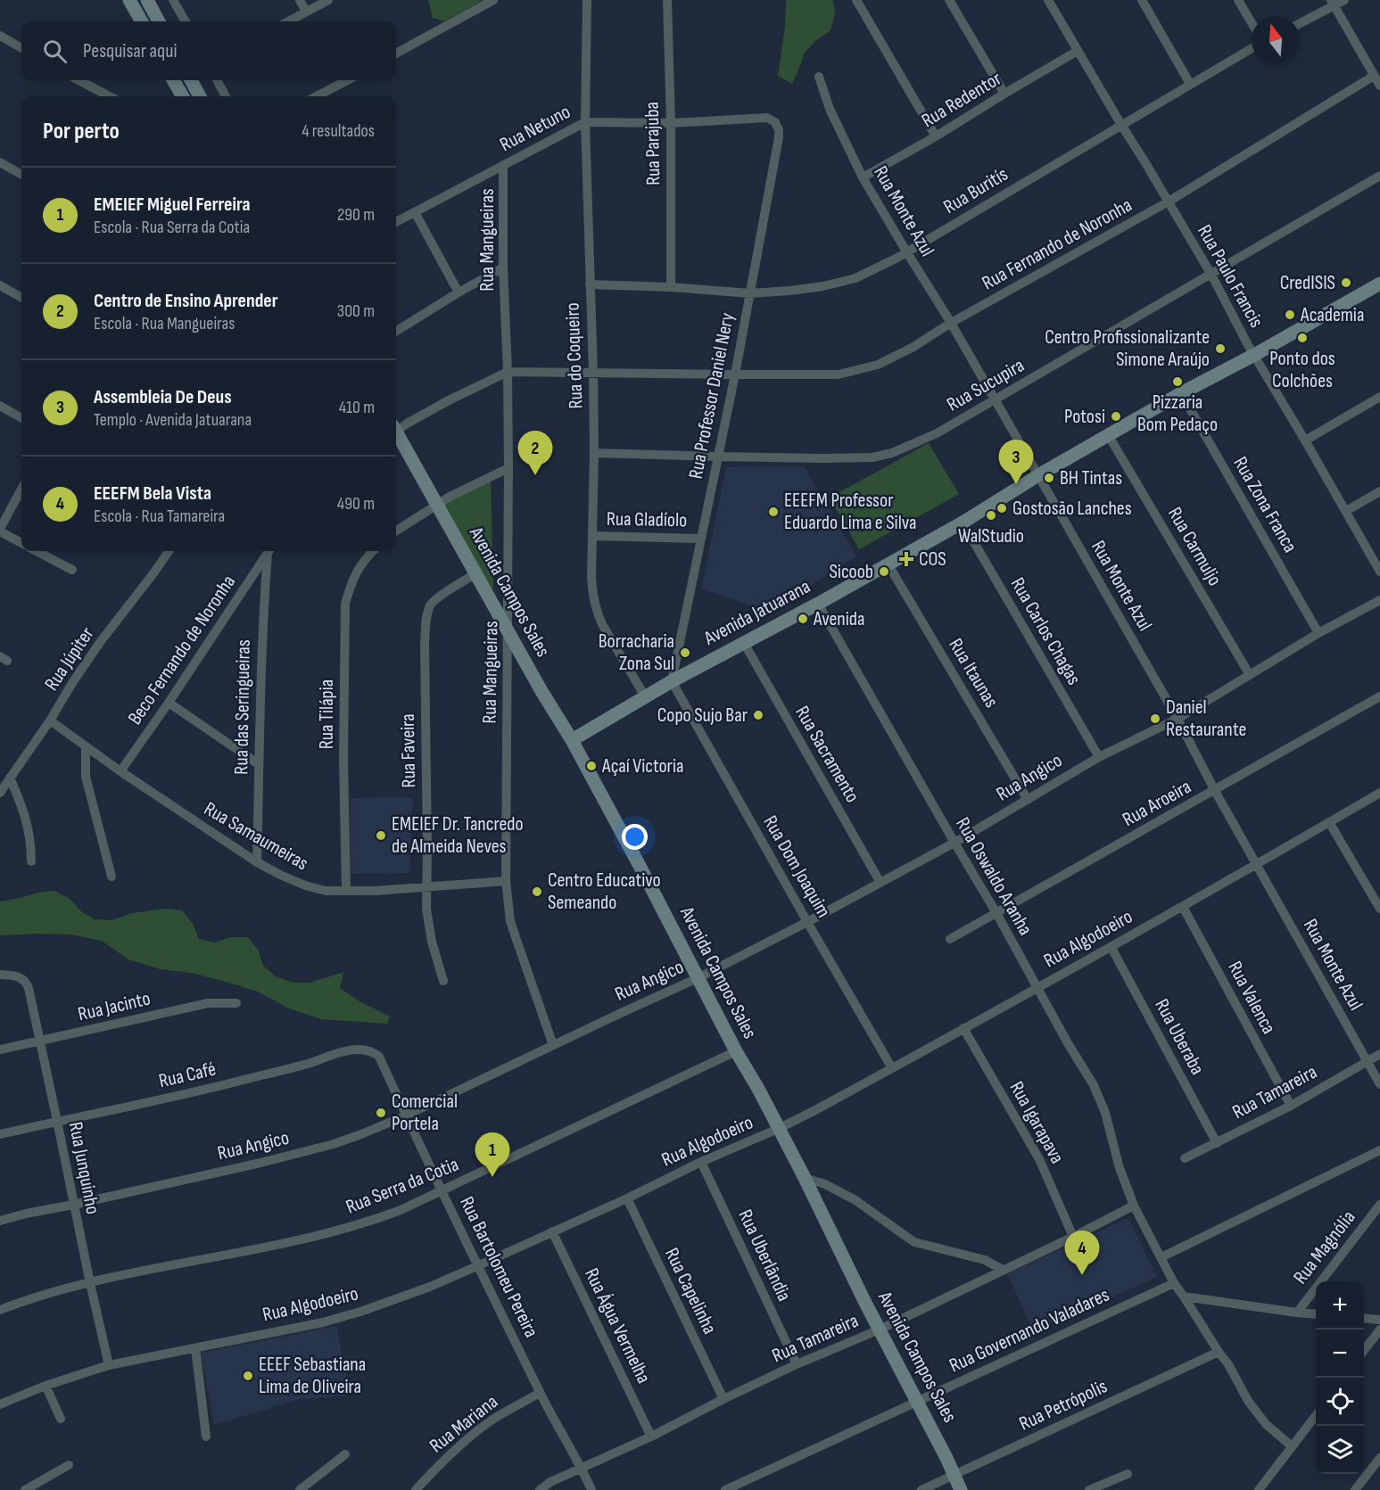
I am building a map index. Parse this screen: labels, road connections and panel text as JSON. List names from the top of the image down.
{
  "streets": {
    "street": [
      "Rua Redentor",
      "Rua Netuno",
      "Rua Parajuba",
      "Rua Buritís",
      "Rua Monte Azul",
      "Rua Mangueiras",
      "Rua Fernando de Noronha",
      "Rua Paulo Francis",
      "Rua do Coqueiro",
      "Rua Sucupira",
      "Rua Professor Daniel Nery",
      "Rua Zona Franca",
      "Rua Gladíolo",
      "Rua Carmuljo",
      "Avenida Campos Sales",
      "Avenida Jatuarana",
      "Rua Carlos Chagas",
      "Beco Fernando de Noronha",
      "Rua Júpiter",
      "Rua Itaunas",
      "Rua das Seringueiras",
      "Rua Tilápia",
      "Rua Faveira",
      "Rua Sacramento",
      "Rua Angico",
      "Rua Aroeira",
      "Rua Samaumeiras",
      "Rua Dom Joaquim",
      "Rua Oswaldo Aranha",
      "Rua Algodoeiro",
      "Rua Valenca",
      "Rua Jacinto",
      "Rua Uberaba",
      "Rua Café",
      "Rua Tamareira",
      "Rua Igarapava",
      "Rua Junquinho",
      "Rua Serra da Cotia",
      "Rua Magnólia",
      "Rua Uberlândia",
      "Rua Bartolomeu Pereira",
      "Rua Capelinha",
      "Rua Água Vermelha",
      "Rua Governando Valadares",
      "Rua Petrópolis",
      "Rua Mariana"
    ]
  },
  "crossings": [
    ["Rua Redentor", "Rua Monte Azul"],
    ["Rua Redentor", "Rua Paulo Francis"],
    ["Rua Netuno", "Rua Parajuba"],
    ["Rua Netuno", "Rua Mangueiras"],
    ["Rua Netuno", "Rua do Coqueiro"],
    ["Rua Netuno", "Rua Professor Daniel Nery"],
    ["Rua Parajuba", "Rua Buritís"],
    ["Rua Buritís", "Rua Monte Azul"],
    ["Rua Buritís", "Rua Paulo Francis"],
    ["Rua Buritís", "Rua do Coqueiro"],
    ["Rua Buritís", "Rua Professor Daniel Nery"],
    ["Rua Monte Azul", "Rua Fernando de Noronha"],
    ["Rua Monte Azul", "Rua Sucupira"],
    ["Rua Monte Azul", "Avenida Jatuarana"],
    ["Rua Monte Azul", "Rua Angico"],
    ["Rua Monte Azul", "Rua Aroeira"],
    ["Rua Monte Azul", "Rua Algodoeiro"],
    ["Rua Monte Azul", "Rua Tamareira"],
    ["Rua Mangueiras", "Avenida Campos Sales"],
    ["Rua Mangueiras", "Rua Angico"],
    ["Rua Mangueiras", "Rua Samaumeiras"],
    ["Rua Fernando de Noronha", "Rua Paulo Francis"],
    ["Rua Fernando de Noronha", "Rua Professor Daniel Nery"],
    ["Rua Paulo Francis", "Rua Sucupira"],
    ["Rua Paulo Francis", "Avenida Jatuarana"],
    ["Rua do Coqueiro", "Rua Sucupira"],
    ["Rua do Coqueiro", "Rua Gladíolo"],
    ["Rua do Coqueiro", "Avenida Jatuarana"],
    ["Rua Sucupira", "Rua Professor Daniel Nery"],
    ["Rua Professor Daniel Nery", "Rua Gladíolo"],
    ["Rua Professor Daniel Nery", "Avenida Jatuarana"],
    ["Rua Professor Daniel Nery", "Rua Dom Joaquim"],
    ["Rua Zona Franca", "Avenida Jatuarana"],
    ["Rua Zona Franca", "Rua Angico"],
    ["Rua Carmuljo", "Avenida Jatuarana"],
    ["Rua Carmuljo", "Rua Angico"],
    ["Avenida Campos Sales", "Avenida Jatuarana"],
    ["Avenida Campos Sales", "Rua Faveira"],
    ["Avenida Campos Sales", "Rua Angico"],
    ["Avenida Campos Sales", "Rua Algodoeiro"],
    ["Avenida Campos Sales", "Rua Tamareira"],
    ["Avenida Campos Sales", "Rua Serra da Cotia"],
    ["Avenida Campos Sales", "Rua Governando Valadares"],
    ["Avenida Campos Sales", "Rua Petrópolis"],
    ["Avenida Jatuarana", "Rua Carlos Chagas"],
    ["Avenida Jatuarana", "Rua Itaunas"],
    ["Avenida Jatuarana", "Rua Sacramento"],
    ["Avenida Jatuarana", "Rua Dom Joaquim"],
    ["Avenida Jatuarana", "Rua Oswaldo Aranha"],
    ["Rua Carlos Chagas", "Rua Angico"],
    ["Beco Fernando de Noronha", "Rua Samaumeiras"],
    ["Rua Júpiter", "Rua Samaumeiras"],
    ["Rua Itaunas", "Rua Angico"],
    ["Rua das Seringueiras", "Rua Samaumeiras"],
    ["Rua Tilápia", "Rua Samaumeiras"],
    ["Rua Faveira", "Rua Samaumeiras"],
    ["Rua Sacramento", "Rua Angico"],
    ["Rua Angico", "Rua Dom Joaquim"],
    ["Rua Angico", "Rua Oswaldo Aranha"],
    ["Rua Angico", "Rua Junquinho"],
    ["Rua Angico", "Rua Bartolomeu Pereira"],
    ["Rua Aroeira", "Rua Oswaldo Aranha"],
    ["Rua Dom Joaquim", "Rua Algodoeiro"],
    ["Rua Oswaldo Aranha", "Rua Algodoeiro"],
    ["Rua Oswaldo Aranha", "Rua Tamareira"],
    ["Rua Oswaldo Aranha", "Rua Governando Valadares"],
    ["Rua Algodoeiro", "Rua Valenca"],
    ["Rua Algodoeiro", "Rua Uberaba"],
    ["Rua Algodoeiro", "Rua Igarapava"],
    ["Rua Algodoeiro", "Rua Junquinho"],
    ["Rua Algodoeiro", "Rua Uberlândia"],
    ["Rua Algodoeiro", "Rua Bartolomeu Pereira"],
    ["Rua Algodoeiro", "Rua Capelinha"],
    ["Rua Algodoeiro", "Rua Água Vermelha"],
    ["Rua Valenca", "Rua Tamareira"],
    ["Rua Jacinto", "Rua Junquinho"],
    ["Rua Uberaba", "Rua Tamareira"],
    ["Rua Café", "Rua Junquinho"],
    ["Rua Café", "Rua Bartolomeu Pereira"],
    ["Rua Tamareira", "Rua Igarapava"],
    ["Rua Tamareira", "Rua Uberlândia"],
    ["Rua Tamareira", "Rua Bartolomeu Pereira"],
    ["Rua Tamareira", "Rua Capelinha"],
    ["Rua Tamareira", "Rua Água Vermelha"],
    ["Rua Junquinho", "Rua Serra da Cotia"],
    ["Rua Serra da Cotia", "Rua Bartolomeu Pereira"],
    ["Rua Bartolomeu Pereira", "Rua Mariana"]
  ],
  "places": {
    "other": [
      "CredISIS",
      "Academia",
      "Ponto dos Colchões",
      "Centro Profissionalizante Simone Araújo",
      "Pizzaria Bom Pedaço",
      "Potosi",
      "BH Tintas",
      "Gostosão Lanches",
      "EEEFM Professor Eduardo Lima e Silva",
      "WalStudio",
      "Sicoob",
      "Avenida",
      "Borracharia Zona Sul",
      "Copo Sujo Bar",
      "Daniel Restaurante",
      "Açaí Victoria",
      "EMEIEF Dr. Tancredo de Almeida Neves",
      "Centro Educativo Semeando",
      "Comercial Portela",
      "EEEF Sebastiana Lima de Oliveira"
    ],
    "health": ["COS"]
  },
  "north": "top",
  "page": {
    "search": "Pesquisar aqui",
    "heading": ["Por perto", "4 resultados"],
    "list": [
      {
        "mark": "1",
        "name": "EMEIEF Miguel Ferreira",
        "note": "Escola · Rua Serra da Cotia",
        "value": "290 m"
      },
      {
        "mark": "2",
        "name": "Centro de Ensino Aprender",
        "note": "Escola · Rua Mangueiras",
        "value": "300 m"
      },
      {
        "mark": "3",
        "name": "Assembleia De Deus",
        "note": "Templo · Avenida Jatuarana",
        "value": "410 m"
      },
      {
        "mark": "4",
        "name": "EEEFM Bela Vista",
        "note": "Escola · Rua Tamareira",
        "value": "490 m"
      }
    ],
    "pins": [
      "2",
      "3",
      "1",
      "4"
    ],
    "map_buttons": ["+", "−"]
  }
}
